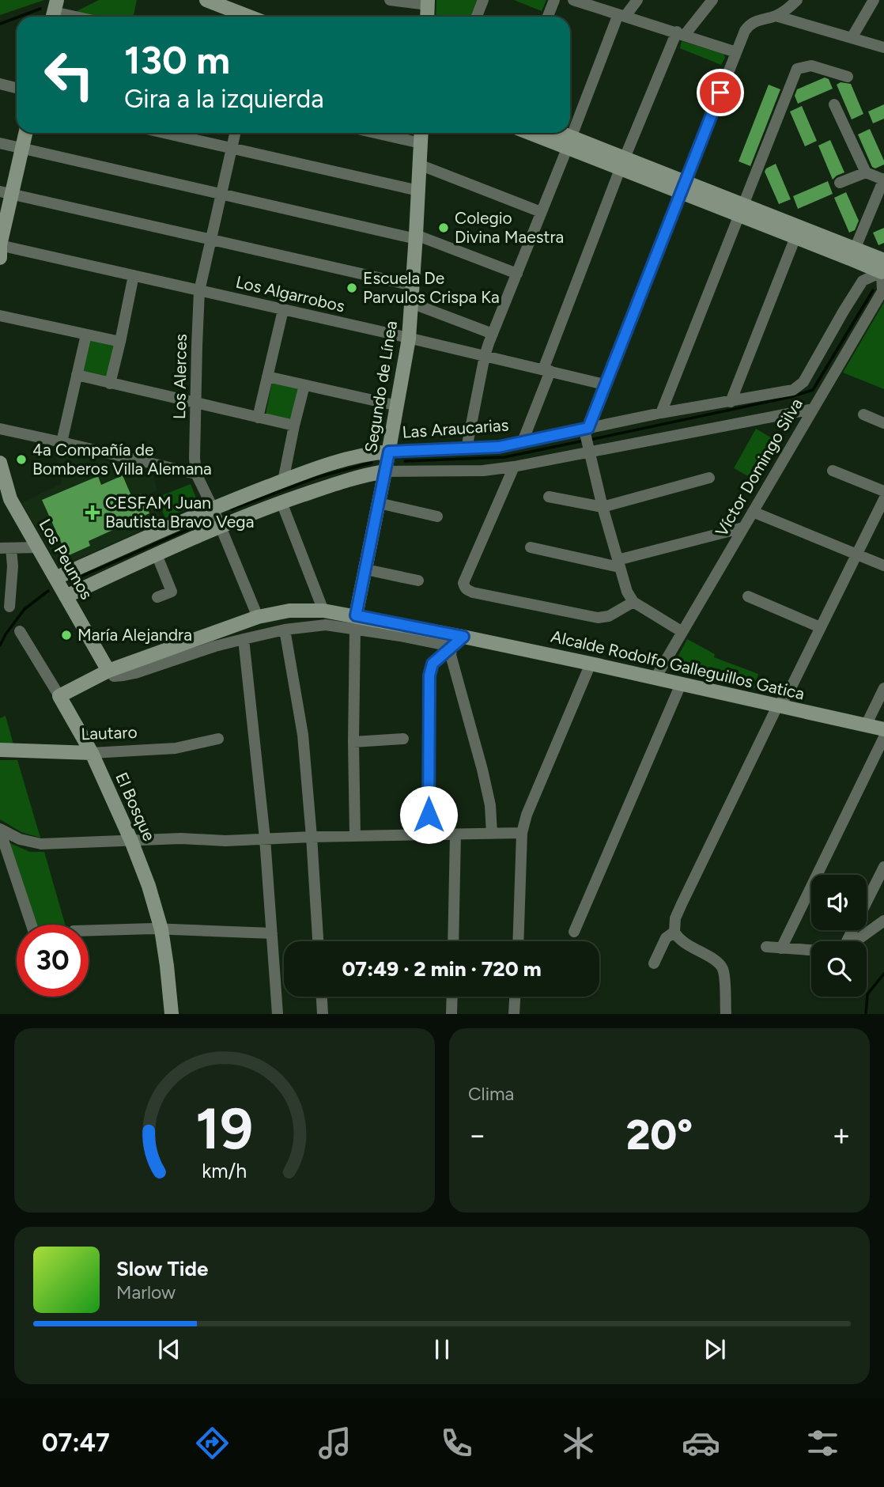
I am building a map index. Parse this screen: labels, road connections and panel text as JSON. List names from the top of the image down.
{
  "streets": {
    "street": [
      "Los Algarrobos",
      "Los Alerces",
      "Segundo de Línea",
      "Las Araucarias",
      "Víctor Domingo Silva",
      "Los Peumos",
      "Alcalde Rodolfo Galleguillos Gatica",
      "Lautaro",
      "El Bosque"
    ]
  },
  "crossings": [
    ["Los Algarrobos", "Los Alerces"],
    ["Los Algarrobos", "Segundo de Línea"],
    ["Los Alerces", "Las Araucarias"],
    ["Los Alerces", "Alcalde Rodolfo Galleguillos Gatica"],
    ["Segundo de Línea", "Las Araucarias"],
    ["Segundo de Línea", "Alcalde Rodolfo Galleguillos Gatica"],
    ["Las Araucarias", "Víctor Domingo Silva"],
    ["Las Araucarias", "Los Peumos"],
    ["Víctor Domingo Silva", "Alcalde Rodolfo Galleguillos Gatica"],
    ["Los Peumos", "Alcalde Rodolfo Galleguillos Gatica"],
    ["Alcalde Rodolfo Galleguillos Gatica", "El Bosque"],
    ["Lautaro", "El Bosque"]
  ],
  "places": {
    "other": [
      "Colegio Divina Maestra",
      "Escuela De Parvulos Crispa Ka",
      "4a Compañía de Bomberos Villa Alemana",
      "María Alejandra"
    ],
    "health": ["CESFAM Juan Bautista Bravo Vega"]
  },
  "page": {
    "turn": ["130 m", "Gira a la izquierda"],
    "limit": "30",
    "trip": "07:49 · 2 min · 720 m",
    "tile": "Clima",
    "heat": ["−", "20°", "+"],
    "song": ["Slow Tide", "Marlow"],
    "tabs": "07:47",
    "gauge": ["19", "km/h"]
  }
}
